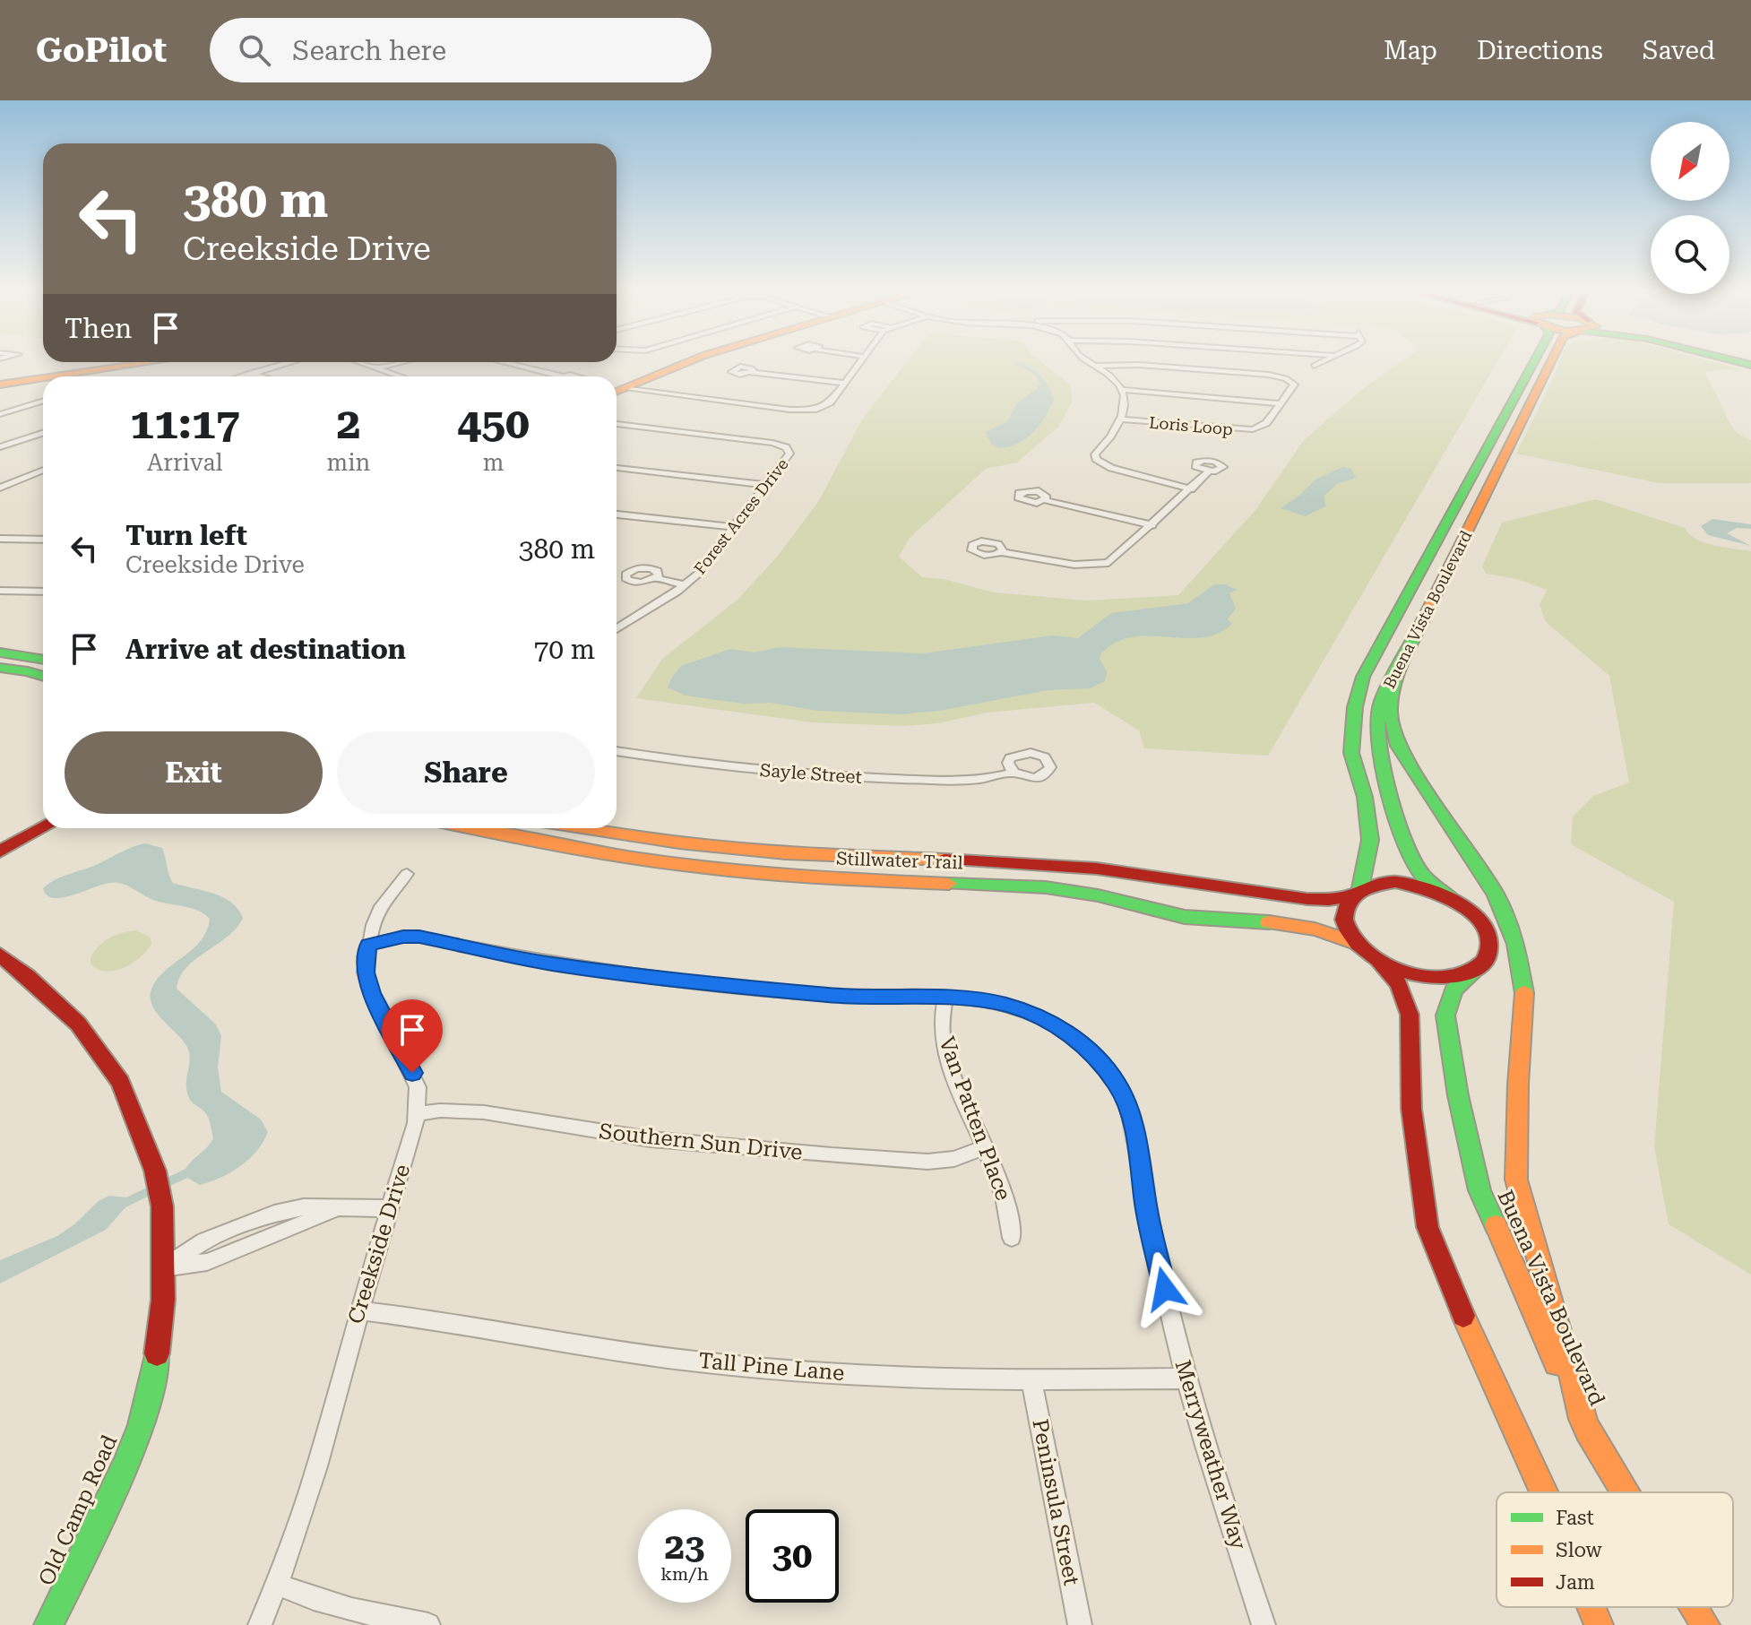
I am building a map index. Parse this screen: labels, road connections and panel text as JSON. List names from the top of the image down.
{
  "streets": {
    "main road": ["Buena Vista Boulevard", "Stillwater Trail", "Old Camp Road"],
    "street": [
      "Loris Loop",
      "Forest Acres Drive",
      "Sayle Street",
      "Van Patten Place",
      "Southern Sun Drive",
      "Creekside Drive",
      "Tall Pine Lane",
      "Merryweather Way",
      "Peninsula Street"
    ]
  },
  "crossings": [
    ["Buena Vista Boulevard", "Stillwater Trail"],
    ["Van Patten Place", "Southern Sun Drive"],
    ["Van Patten Place", "Merryweather Way"],
    ["Southern Sun Drive", "Creekside Drive"],
    ["Creekside Drive", "Tall Pine Lane"],
    ["Creekside Drive", "Merryweather Way"],
    ["Tall Pine Lane", "Merryweather Way"],
    ["Tall Pine Lane", "Peninsula Street"]
  ],
  "legend": ["Fast", "Slow", "Jam"],
  "north": "bottom left",
  "page": {
    "header": "GoPilot",
    "search": "Search here",
    "nav": ["Map", "Directions", "Saved"],
    "turn": ["380 m", "Creekside Drive"],
    "then": "Then",
    "eta": [
      "11:17",
      "Arrival",
      "2",
      "min",
      "450",
      "m"
    ],
    "list": [
      {
        "name": "Turn left",
        "note": "Creekside Drive",
        "value": "380 m"
      },
      {
        "name": "Arrive at destination",
        "value": "70 m"
      }
    ],
    "buttons": ["Exit", "Share"],
    "speed": "23 km/h",
    "limit": "30"
  }
}
